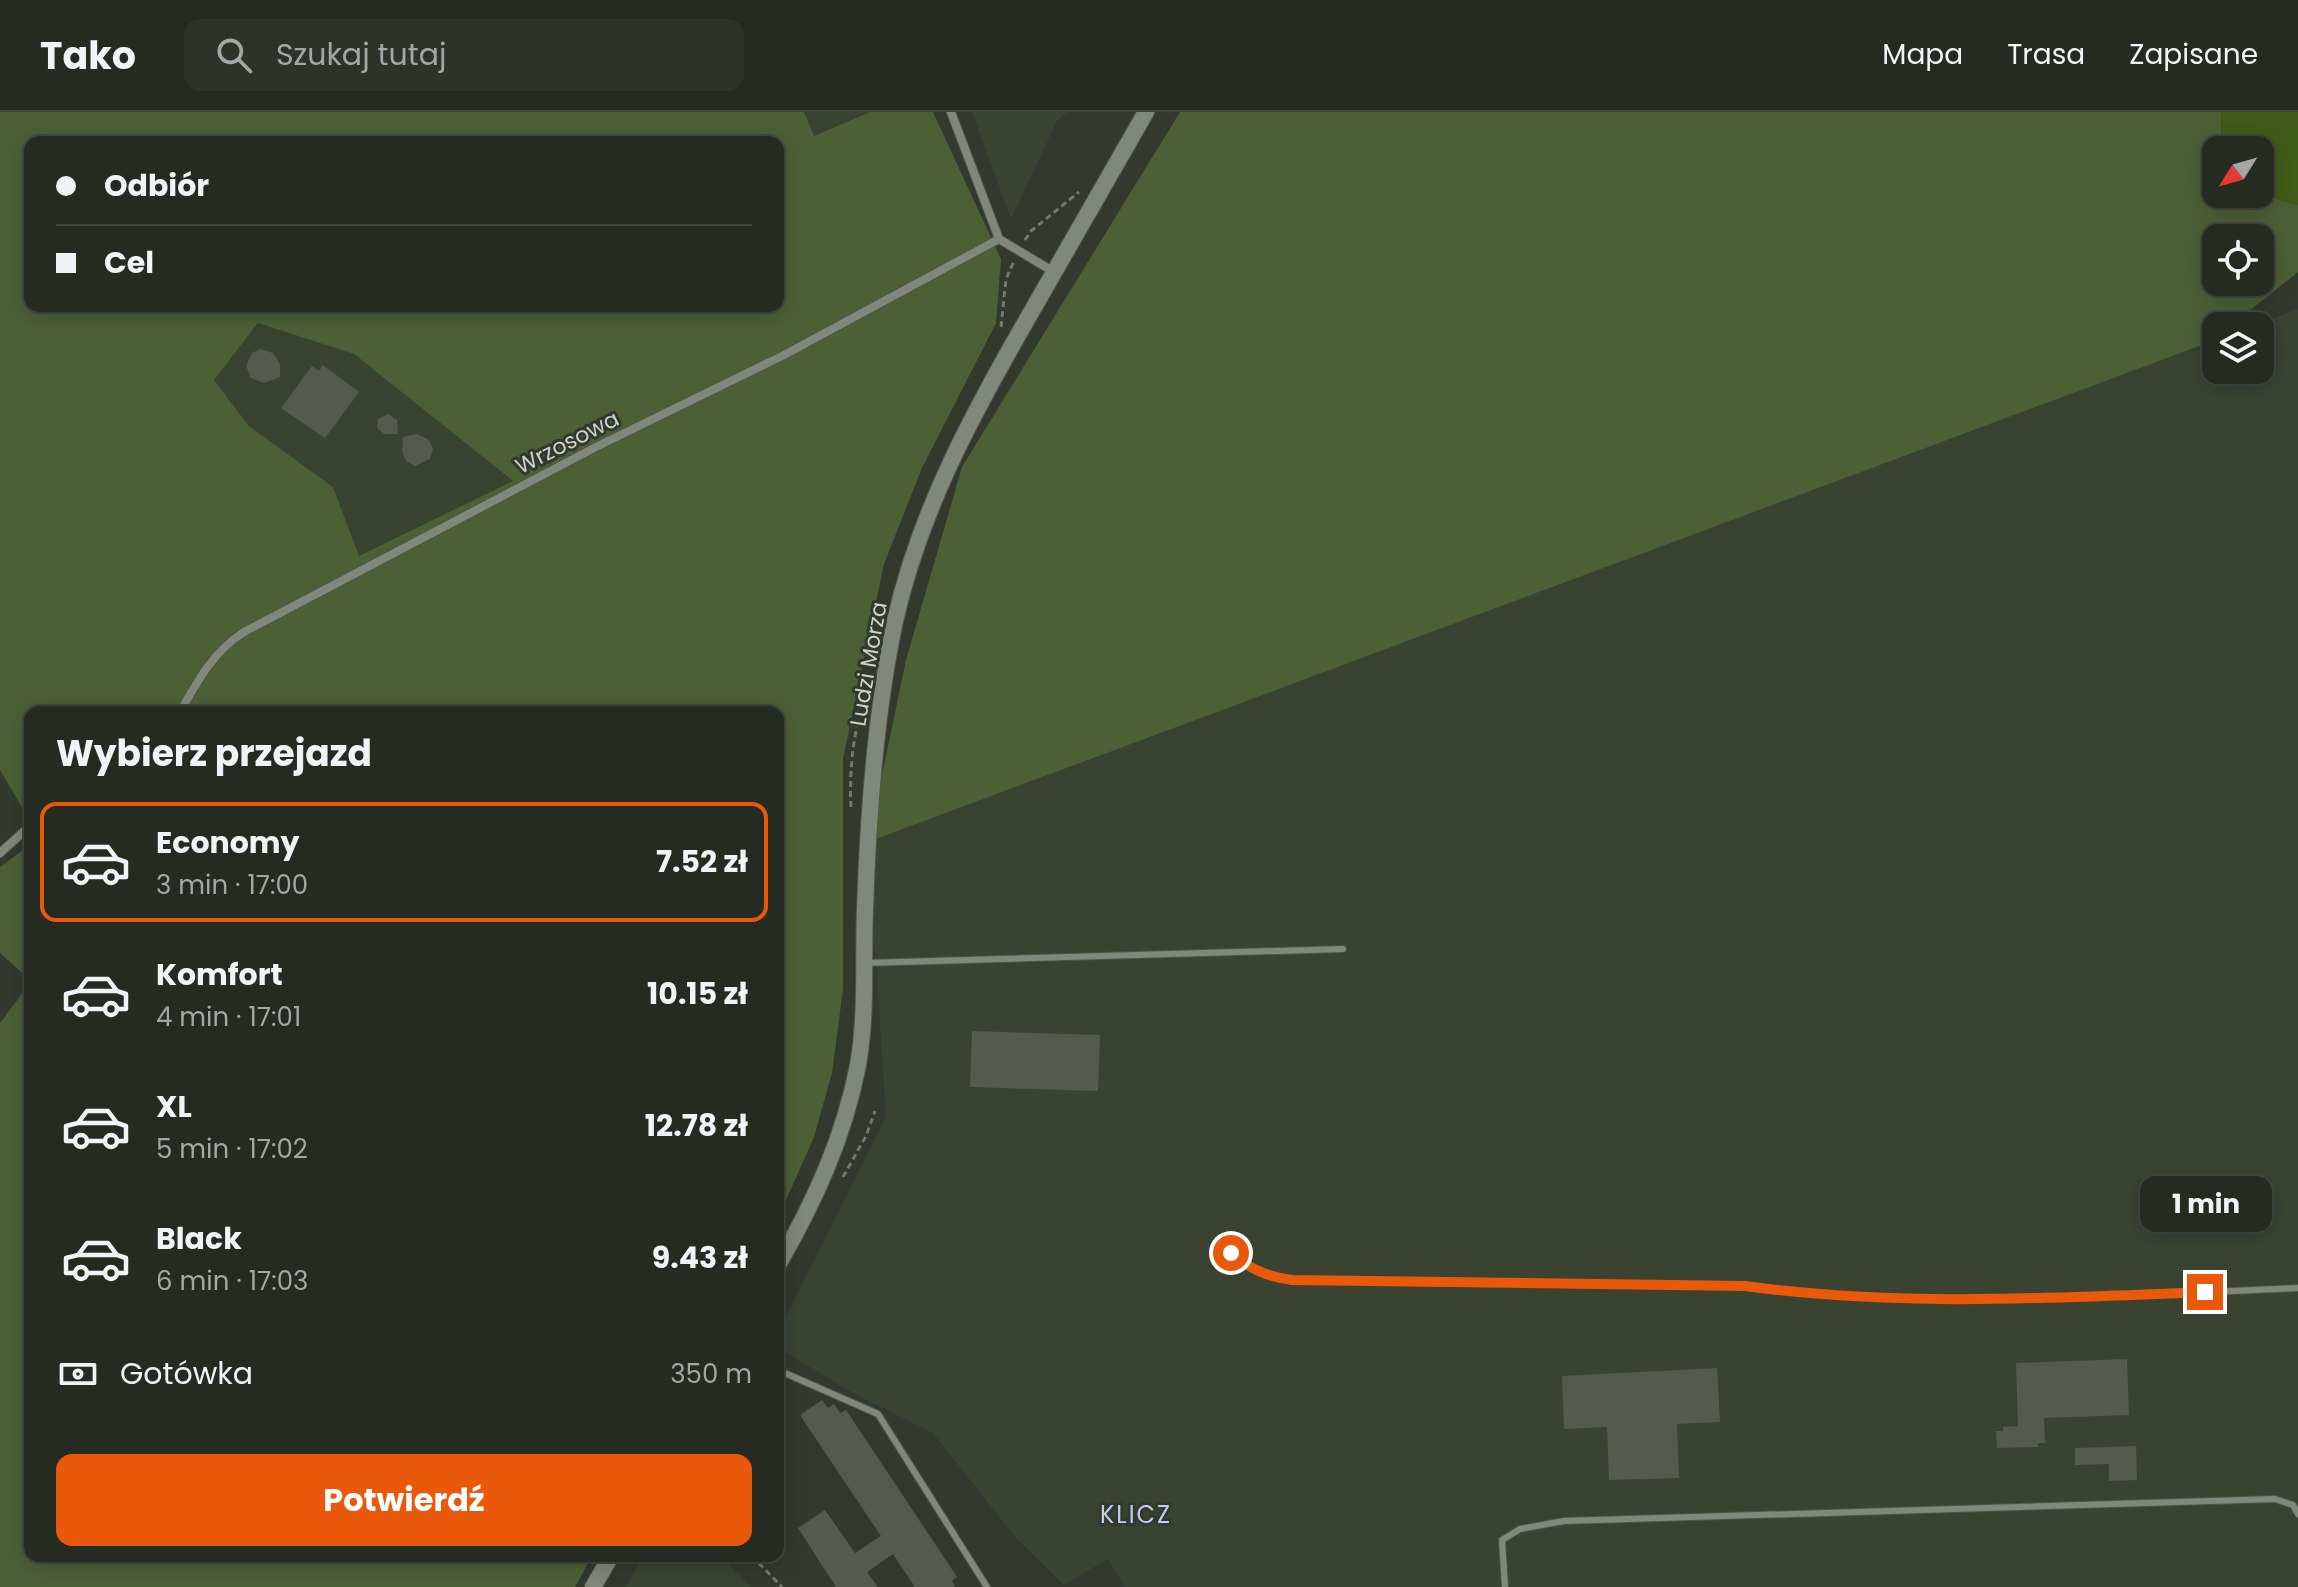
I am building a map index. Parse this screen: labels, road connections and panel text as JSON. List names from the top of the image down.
{
  "streets": {
    "street": ["Wrzosowa", "Ludzi Morza"]
  },
  "districts": ["KLICZ"],
  "north": "bottom left",
  "page": {
    "header": "Tako",
    "search": "Szukaj tutaj",
    "nav": ["Mapa", "Trasa", "Zapisane"],
    "banner": ["Odbiór", "Cel"],
    "heading": "Wybierz przejazd",
    "list": [
      {
        "name": "Economy",
        "note": "3 min · 17:00",
        "value": "7.52 zł"
      },
      {
        "name": "Komfort",
        "note": "4 min · 17:01",
        "value": "10.15 zł"
      },
      {
        "name": "XL",
        "note": "5 min · 17:02",
        "value": "12.78 zł"
      },
      {
        "name": "Black",
        "note": "6 min · 17:03",
        "value": "9.43 zł"
      }
    ],
    "bubble": "1 min",
    "pay": ["Gotówka", "350 m"],
    "buttons": "Potwierdź"
  }
}
